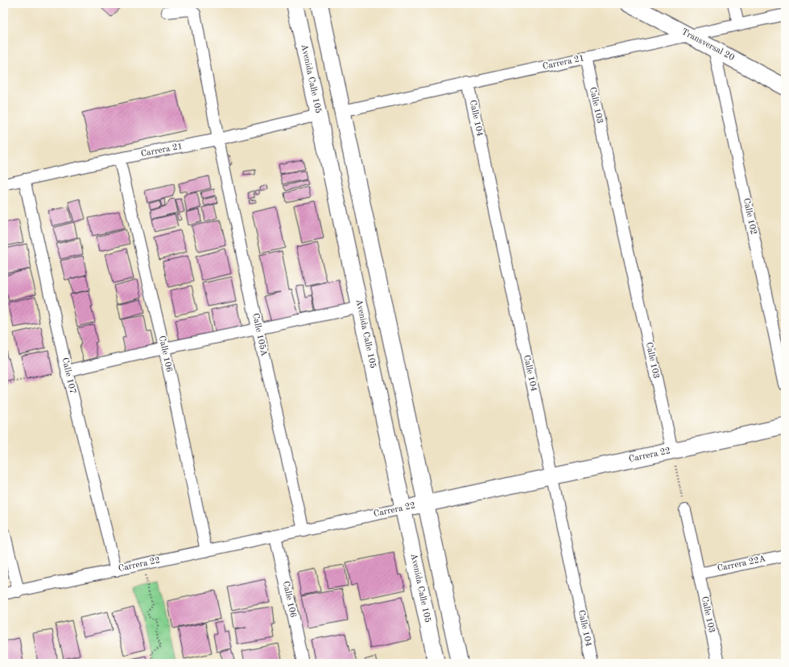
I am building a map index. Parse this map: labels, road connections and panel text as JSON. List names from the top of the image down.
{
  "streets": {
    "main road": ["Transversal 20", "Avenida Calle 105", "Carrera 22"],
    "street": [
      "Carrera 21",
      "Calle 103",
      "Calle 104",
      "Calle 102",
      "Calle 105A",
      "Calle 106",
      "Calle 107",
      "Carrera 22A"
    ]
  },
  "crossings": [
    ["Transversal 20", "Carrera 21"],
    ["Transversal 20", "Calle 102"],
    ["Carrera 21", "Avenida Calle 105"],
    ["Carrera 21", "Calle 103"],
    ["Carrera 21", "Calle 104"],
    ["Carrera 21", "Calle 105A"],
    ["Carrera 21", "Calle 106"],
    ["Carrera 21", "Calle 107"],
    ["Avenida Calle 105", "Carrera 22"],
    ["Calle 103", "Carrera 22"],
    ["Calle 103", "Carrera 22A"],
    ["Calle 104", "Carrera 22"],
    ["Calle 105A", "Carrera 22"],
    ["Calle 106", "Carrera 22"],
    ["Calle 107", "Carrera 22"]
  ]
}
